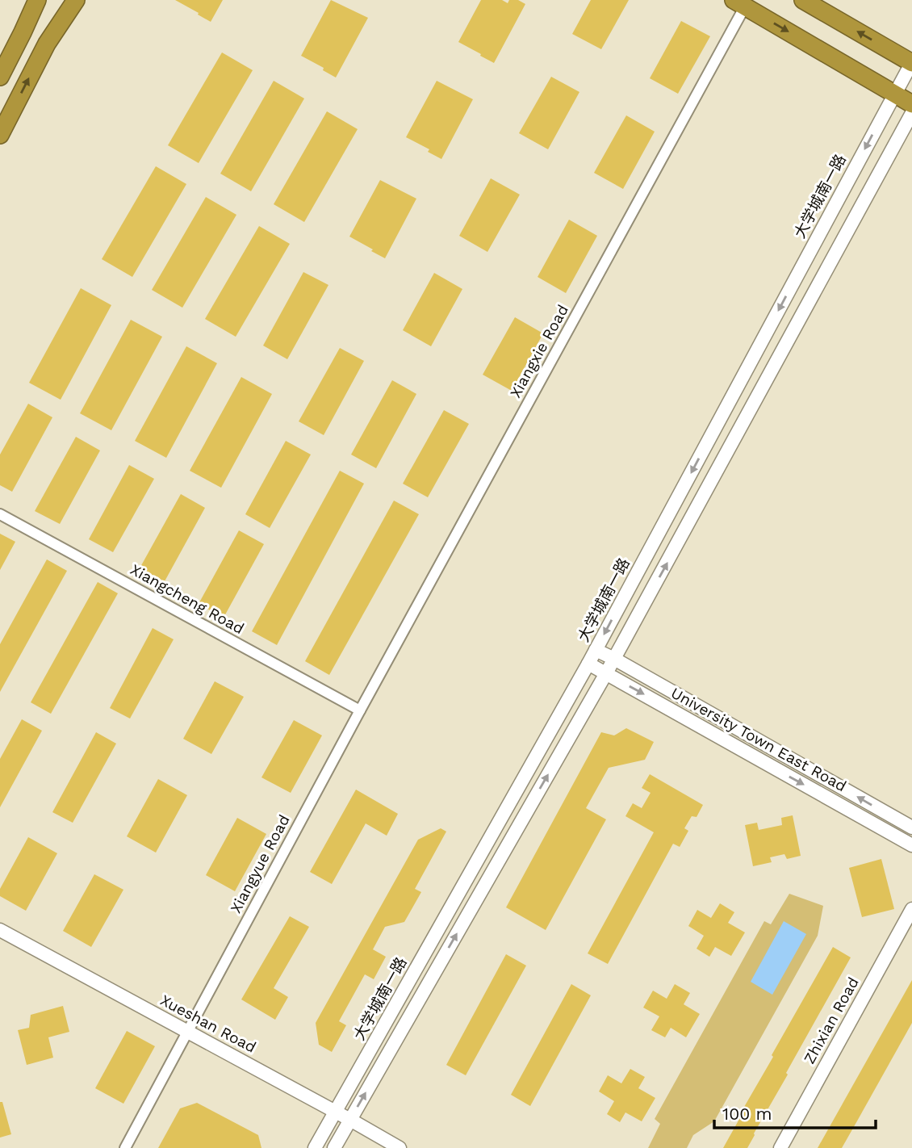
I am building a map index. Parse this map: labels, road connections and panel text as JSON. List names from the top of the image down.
{
  "streets": {
    "main road": [
      "大学城南一路",
      "University Town East Road",
      "Zhixian Road",
      "Xueshan Road"
    ],
    "street": ["Xiangxie Road", "Xiangcheng Road", "Xiangyue Road"]
  },
  "crossings": [
    ["大学城南一路", "University Town East Road"],
    ["大学城南一路", "Xueshan Road"],
    ["Xiangxie Road", "Xiangcheng Road"],
    ["Xiangxie Road", "Xiangyue Road"],
    ["Xiangcheng Road", "Xiangyue Road"],
    ["Xiangyue Road", "Xueshan Road"]
  ],
  "scale_bar": "100 m"
}
